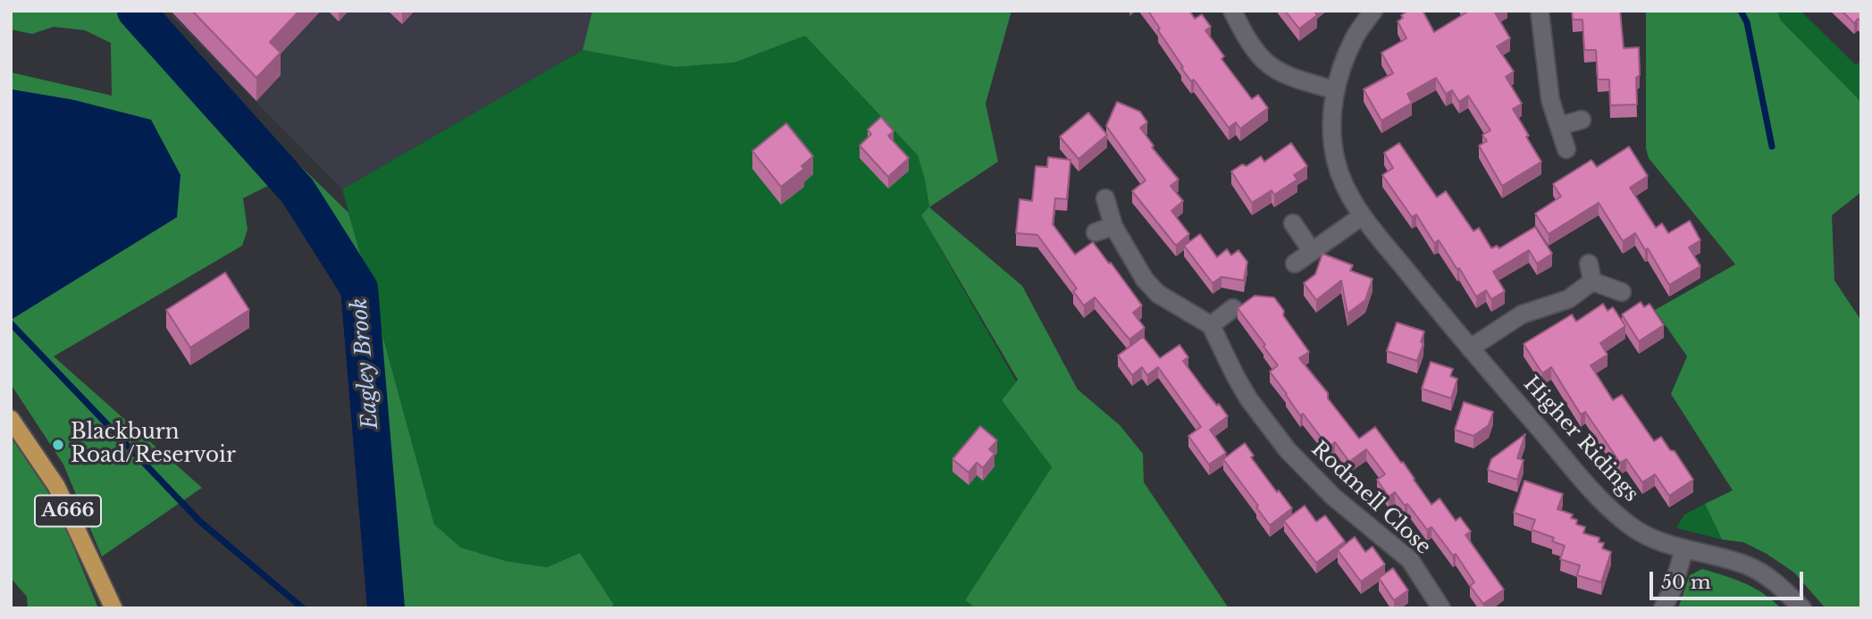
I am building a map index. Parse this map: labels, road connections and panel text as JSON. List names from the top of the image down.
{
  "streets": {
    "highway": ["A666"],
    "street": ["Higher Ridings", "Rodmell Close"]
  },
  "water": ["Eagley Brook"],
  "places": ["Blackburn Road/Reservoir"],
  "scale_bar": "50 m"
}
